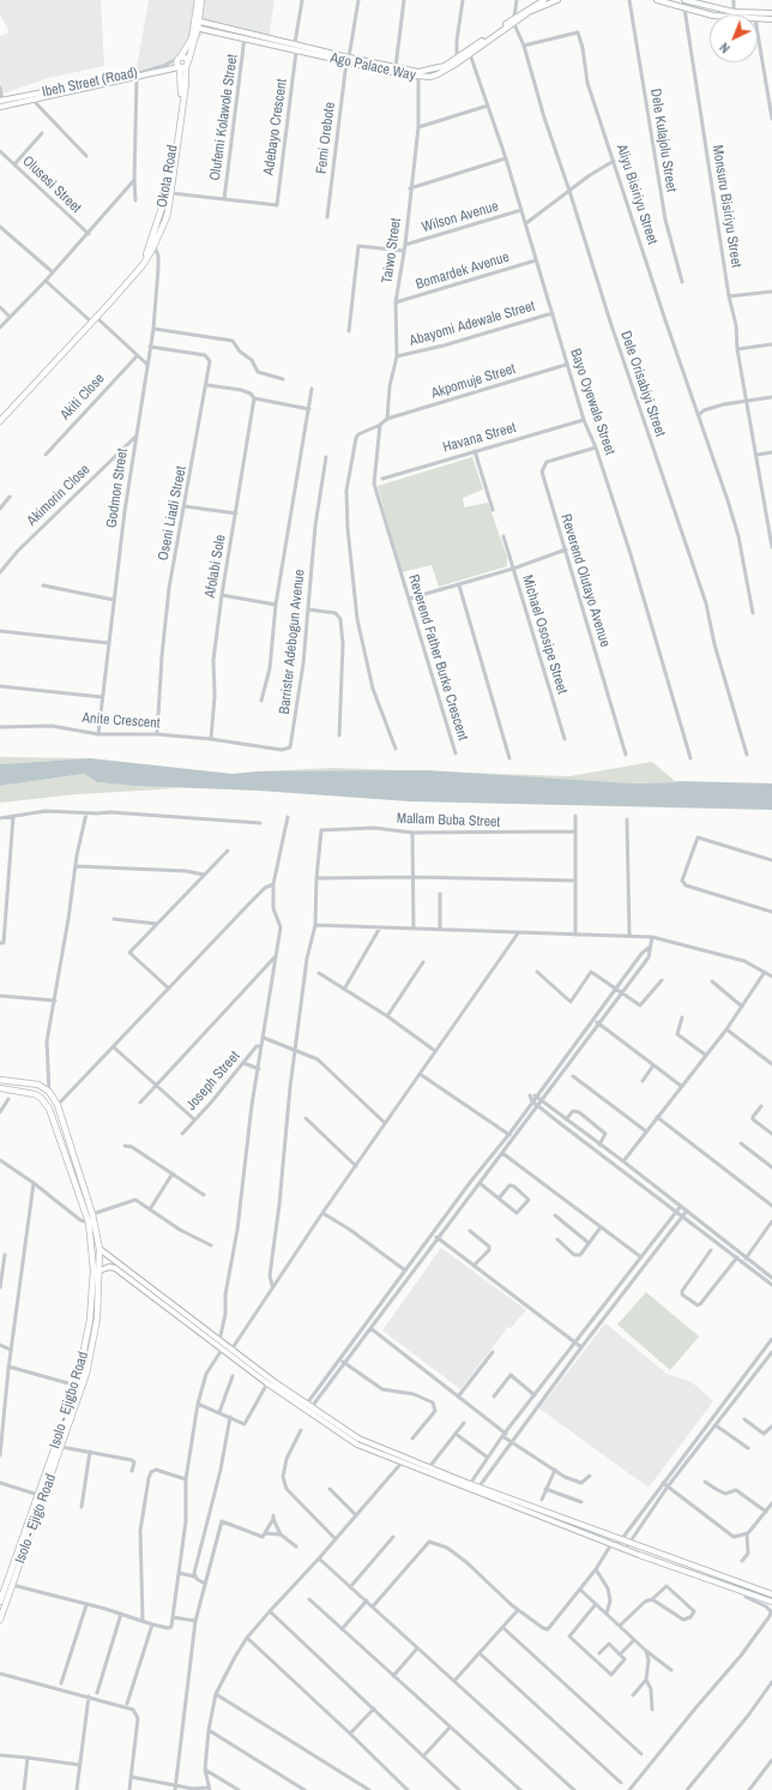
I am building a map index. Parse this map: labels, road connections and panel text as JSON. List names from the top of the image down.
{
  "streets": {
    "main road": [
      "Ago Palace Way",
      "Ibeh Street (Road)",
      "Okota Road",
      "Isolo - Ejigbo Road",
      "Isolo - Ejigo Road"
    ],
    "street": [
      "Olufemi Kolawole Street",
      "Adebayo Crescent",
      "Femi Orebote",
      "Dele Kulajolu Street",
      "Olusesi Street",
      "Aliyu Bisiriyu Street",
      "Monsuru Bisiriyu Street",
      "Wilson Avenue",
      "Taiwo Street",
      "Bomardek Avenue",
      "Abayomi Adewale Street",
      "Akpomuje Street",
      "Dele Orisabiyi Street",
      "Akiti Close",
      "Bayo Oyewale Street",
      "Havana Street",
      "Godmon Street",
      "Akimorin Close",
      "Oseni Liadi Street",
      "Afolabi Sole",
      "Reverend Olutayo Avenue",
      "Michael Ososipe Street",
      "Barrister Adebogun Avenue",
      "Reverend Father Burke Crescent",
      "Anite Crescent",
      "Mallam Buba Street",
      "Joseph Street"
    ]
  },
  "crossings": [
    ["Ago Palace Way", "Olufemi Kolawole Street"],
    ["Ago Palace Way", "Adebayo Crescent"],
    ["Ago Palace Way", "Femi Orebote"],
    ["Ago Palace Way", "Taiwo Street"],
    ["Ago Palace Way", "Dele Orisabiyi Street"],
    ["Ago Palace Way", "Bayo Oyewale Street"],
    ["Ibeh Street (Road)", "Okota Road"],
    ["Olufemi Kolawole Street", "Adebayo Crescent"],
    ["Okota Road", "Godmon Street"],
    ["Aliyu Bisiriyu Street", "Dele Orisabiyi Street"],
    ["Wilson Avenue", "Taiwo Street"],
    ["Wilson Avenue", "Bayo Oyewale Street"],
    ["Taiwo Street", "Bomardek Avenue"],
    ["Taiwo Street", "Abayomi Adewale Street"],
    ["Taiwo Street", "Akpomuje Street"],
    ["Bomardek Avenue", "Bayo Oyewale Street"],
    ["Abayomi Adewale Street", "Bayo Oyewale Street"],
    ["Akpomuje Street", "Bayo Oyewale Street"],
    ["Bayo Oyewale Street", "Havana Street"],
    ["Bayo Oyewale Street", "Reverend Olutayo Avenue"],
    ["Godmon Street", "Akimorin Close"],
    ["Godmon Street", "Oseni Liadi Street"],
    ["Godmon Street", "Anite Crescent"],
    ["Oseni Liadi Street", "Anite Crescent"],
    ["Afolabi Sole", "Barrister Adebogun Avenue"],
    ["Afolabi Sole", "Anite Crescent"],
    ["Barrister Adebogun Avenue", "Anite Crescent"]
  ],
  "north": "bottom left"
}
